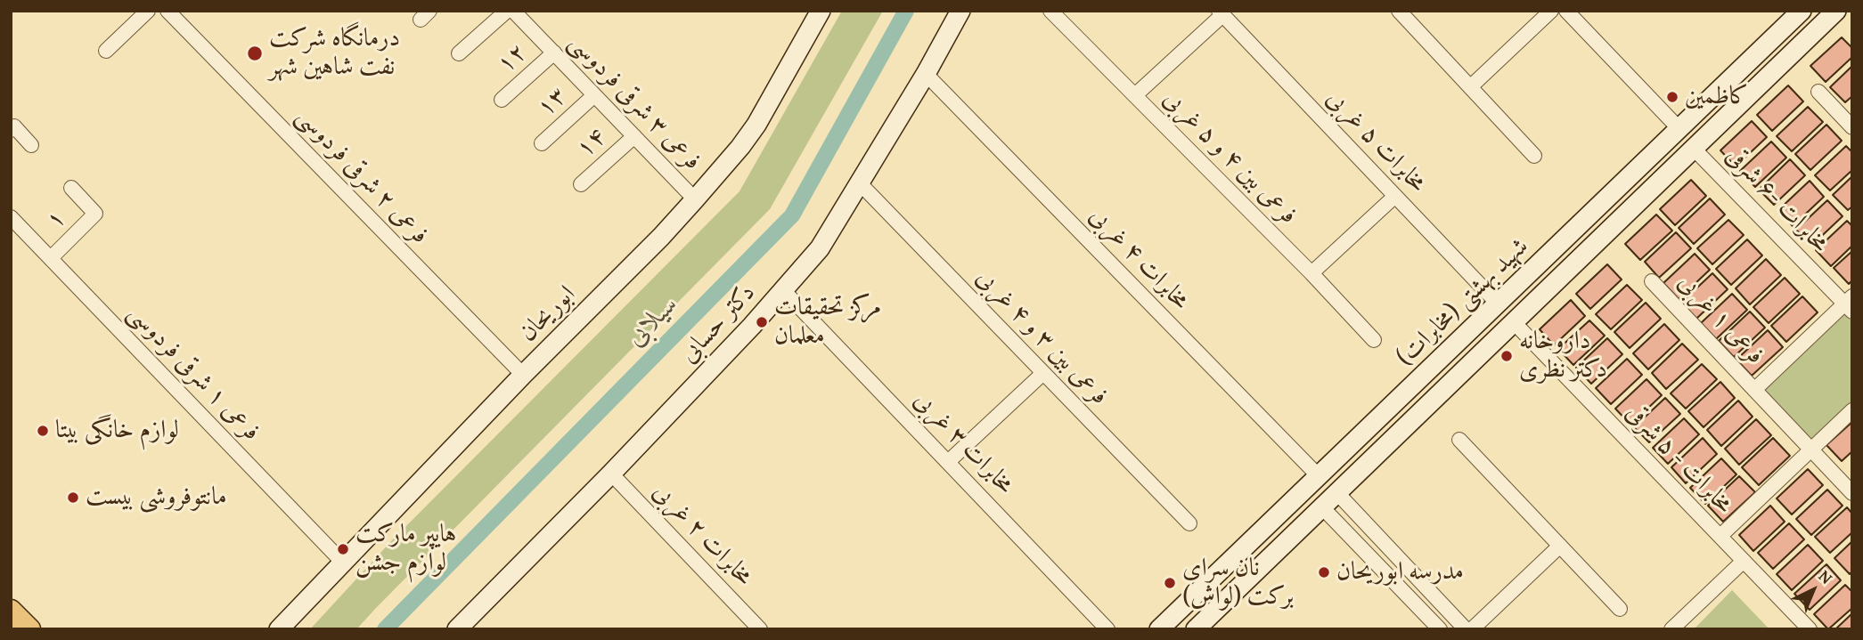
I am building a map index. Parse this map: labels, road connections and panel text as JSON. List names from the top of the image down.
{
  "streets": {
    "main road": ["شهید بهشتی (مخابرات)", "ابوریحان", "دکتر حسابی"],
    "street": [
      "۱۲",
      "۱۳",
      "فرعی ۳ شرقی فردوسی",
      "مخابرات ۵ غربی",
      "۱۴",
      "فرعی بین ۴ و ۵ غربی",
      "فرعی ۲ شرقی فردوسی",
      "مخابرات -۶ شرقی",
      "۱",
      "مخابرات ۴ غربی",
      "فرعی ۱ غربی",
      "فرعی بین ۳ و ۴ غربی",
      "فرعی ۱ شرقی فردوسی",
      "مخابرات ۳ غربی",
      "مخابرات - ۵ شرقی",
      "مخابرات ۲ غربی"
    ]
  },
  "crossings": [
    ["۱۲", "فرعی ۳ شرقی فردوسی"],
    ["۱۳", "فرعی ۳ شرقی فردوسی"],
    ["فرعی ۳ شرقی فردوسی", "۱۴"],
    ["فرعی ۳ شرقی فردوسی", "ابوریحان"],
    ["مخابرات ۵ غربی", "شهید بهشتی (مخابرات)"],
    ["فرعی ۲ شرقی فردوسی", "ابوریحان"],
    ["مخابرات -۶ شرقی", "شهید بهشتی (مخابرات)"],
    ["۱", "فرعی ۱ شرقی فردوسی"],
    ["مخابرات ۴ غربی", "شهید بهشتی (مخابرات)"],
    ["مخابرات ۴ غربی", "دکتر حسابی"],
    ["شهید بهشتی (مخابرات)", "مخابرات - ۵ شرقی"],
    ["ابوریحان", "فرعی ۱ شرقی فردوسی"],
    ["دکتر حسابی", "فرعی بین ۳ و ۴ غربی"],
    ["دکتر حسابی", "مخابرات ۳ غربی"],
    ["دکتر حسابی", "مخابرات ۲ غربی"]
  ],
  "water": ["سیلابی"],
  "places": [
    "درمانگاه شرکت نفت شاهین شهر",
    "کاظمین",
    "مرکز تحقیقات معلمان",
    "داروخانه دکتر نظری",
    "لوازم خانگی بیتا",
    "مانتوفروشی بیست",
    "هایپر مارکت لوازم جشن",
    "مدرسه ابوریحان",
    "نان سرای برکت (لواش)"
  ],
  "north": "top right"
}
